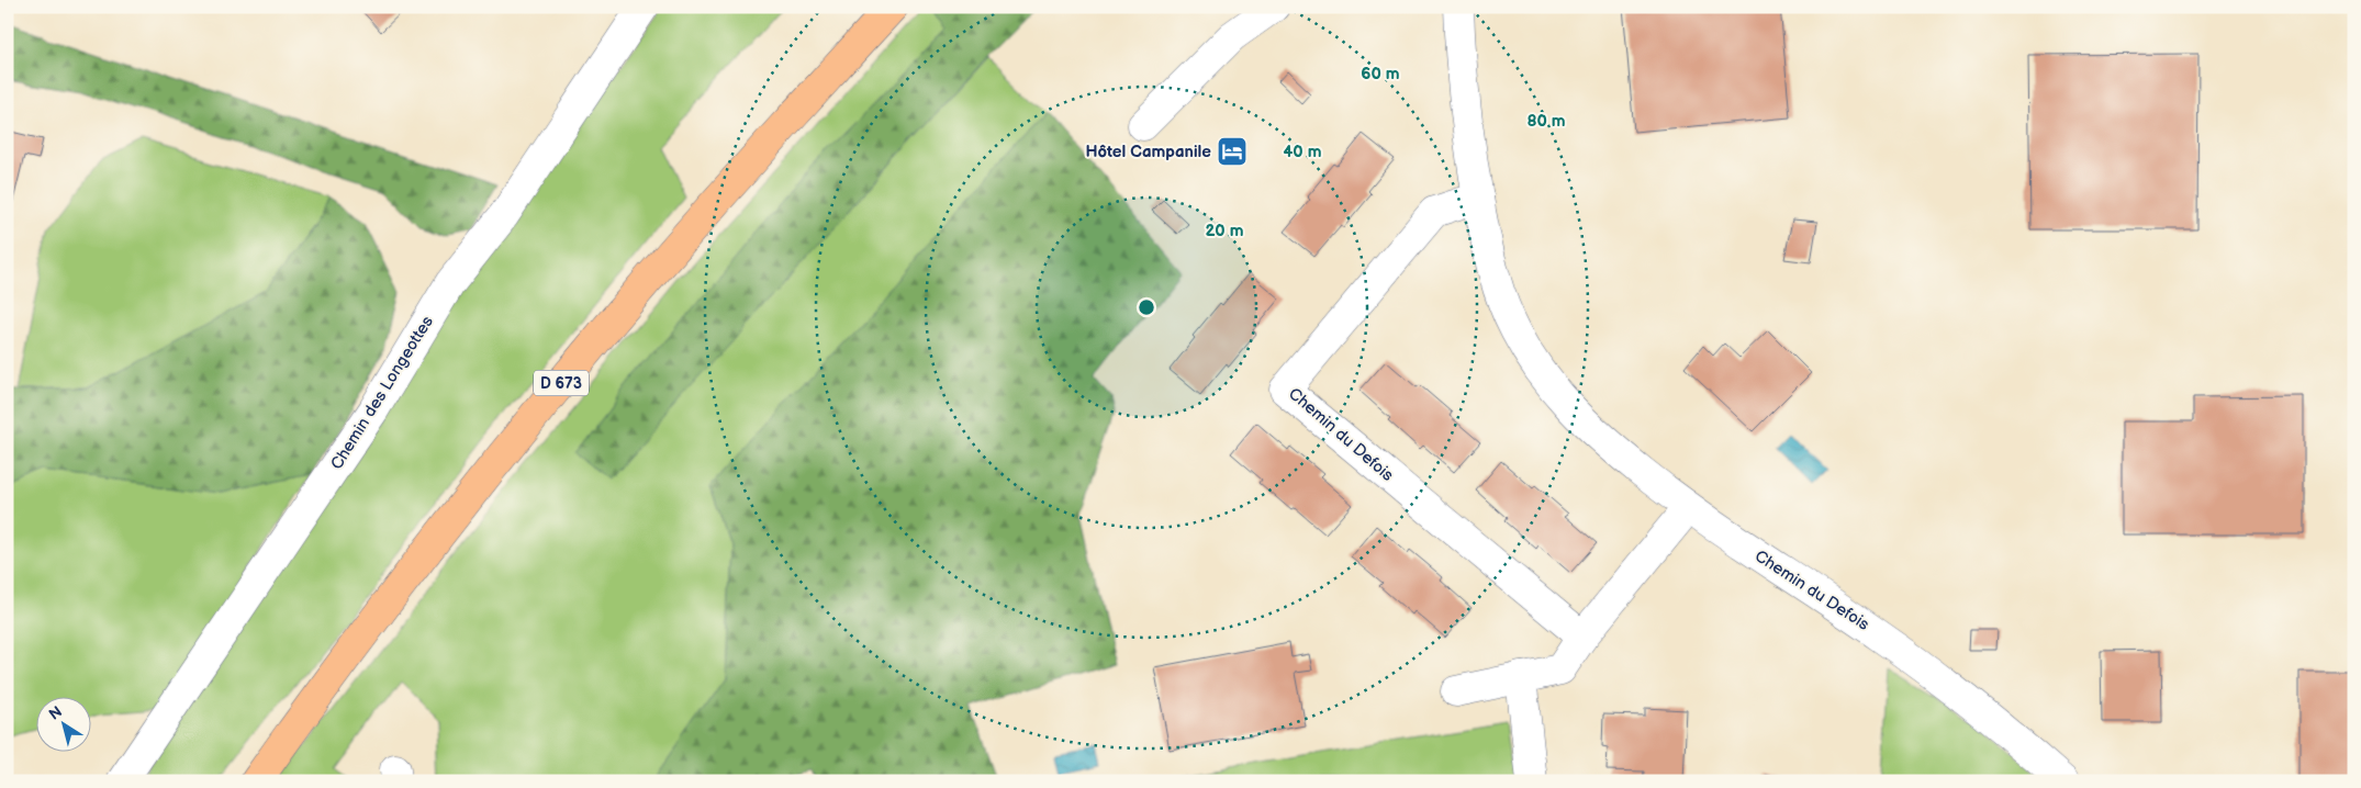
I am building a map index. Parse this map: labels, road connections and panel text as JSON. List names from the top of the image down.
{
  "streets": {
    "main road": ["D 673"],
    "street": ["Chemin des Longeottes", "Chemin du Defois"]
  },
  "places": {
    "hotel": ["Hôtel Campanile"]
  },
  "north": "top left",
  "rings": [
    "60 m",
    "80 m",
    "40 m",
    "20 m"
  ]
}
